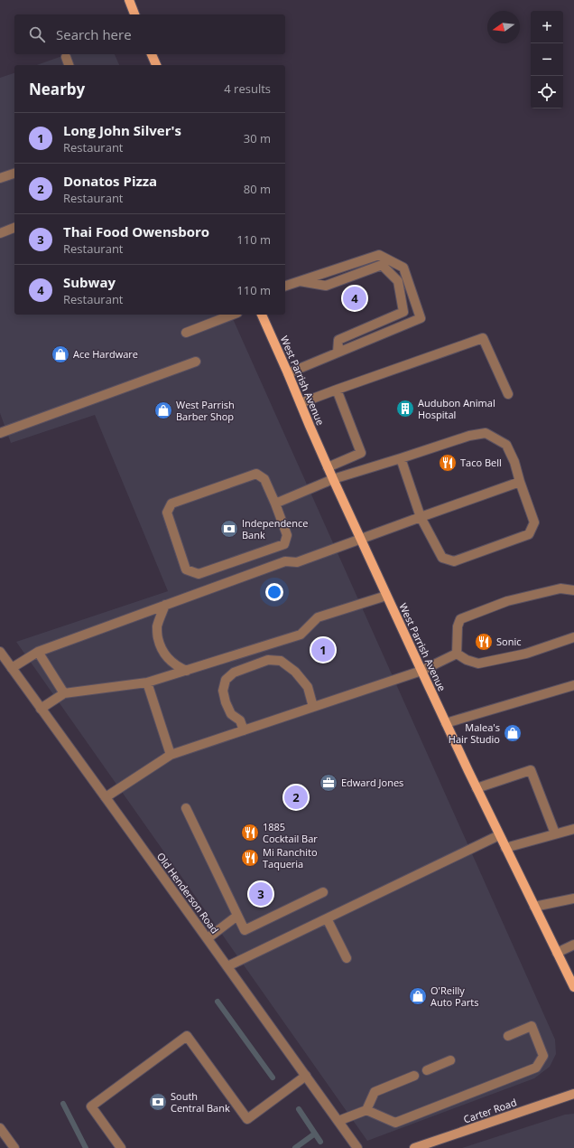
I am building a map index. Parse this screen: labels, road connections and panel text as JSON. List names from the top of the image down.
{
  "streets": {
    "main road": ["West Parrish Avenue", "Carter Road"],
    "street": ["Old Henderson Road"]
  },
  "places": {
    "shop": [
      "Ace Hardware",
      "West Parrish Barber Shop",
      "Malea's Hair Studio",
      "O'Reilly Auto Parts"
    ],
    "building": ["Audubon Animal Hospital"],
    "restaurant": [
      "Taco Bell",
      "Sonic",
      "1885 Cocktail Bar",
      "Mi Ranchito Taqueria"
    ],
    "bank": ["Independence Bank", "South Central Bank"],
    "office": ["Edward Jones"]
  },
  "north": "left",
  "page": {
    "map_buttons": ["+", "−"],
    "search": "Search here",
    "heading": ["Nearby", "4 results"],
    "list": [
      {
        "mark": "1",
        "name": "Long John Silver's",
        "note": "Restaurant",
        "value": "30 m"
      },
      {
        "mark": "2",
        "name": "Donatos Pizza",
        "note": "Restaurant",
        "value": "80 m"
      },
      {
        "mark": "3",
        "name": "Thai Food Owensboro",
        "note": "Restaurant",
        "value": "110 m"
      },
      {
        "mark": "4",
        "name": "Subway",
        "note": "Restaurant",
        "value": "110 m"
      }
    ],
    "pins": [
      "4",
      "1",
      "2",
      "3"
    ]
  }
}
